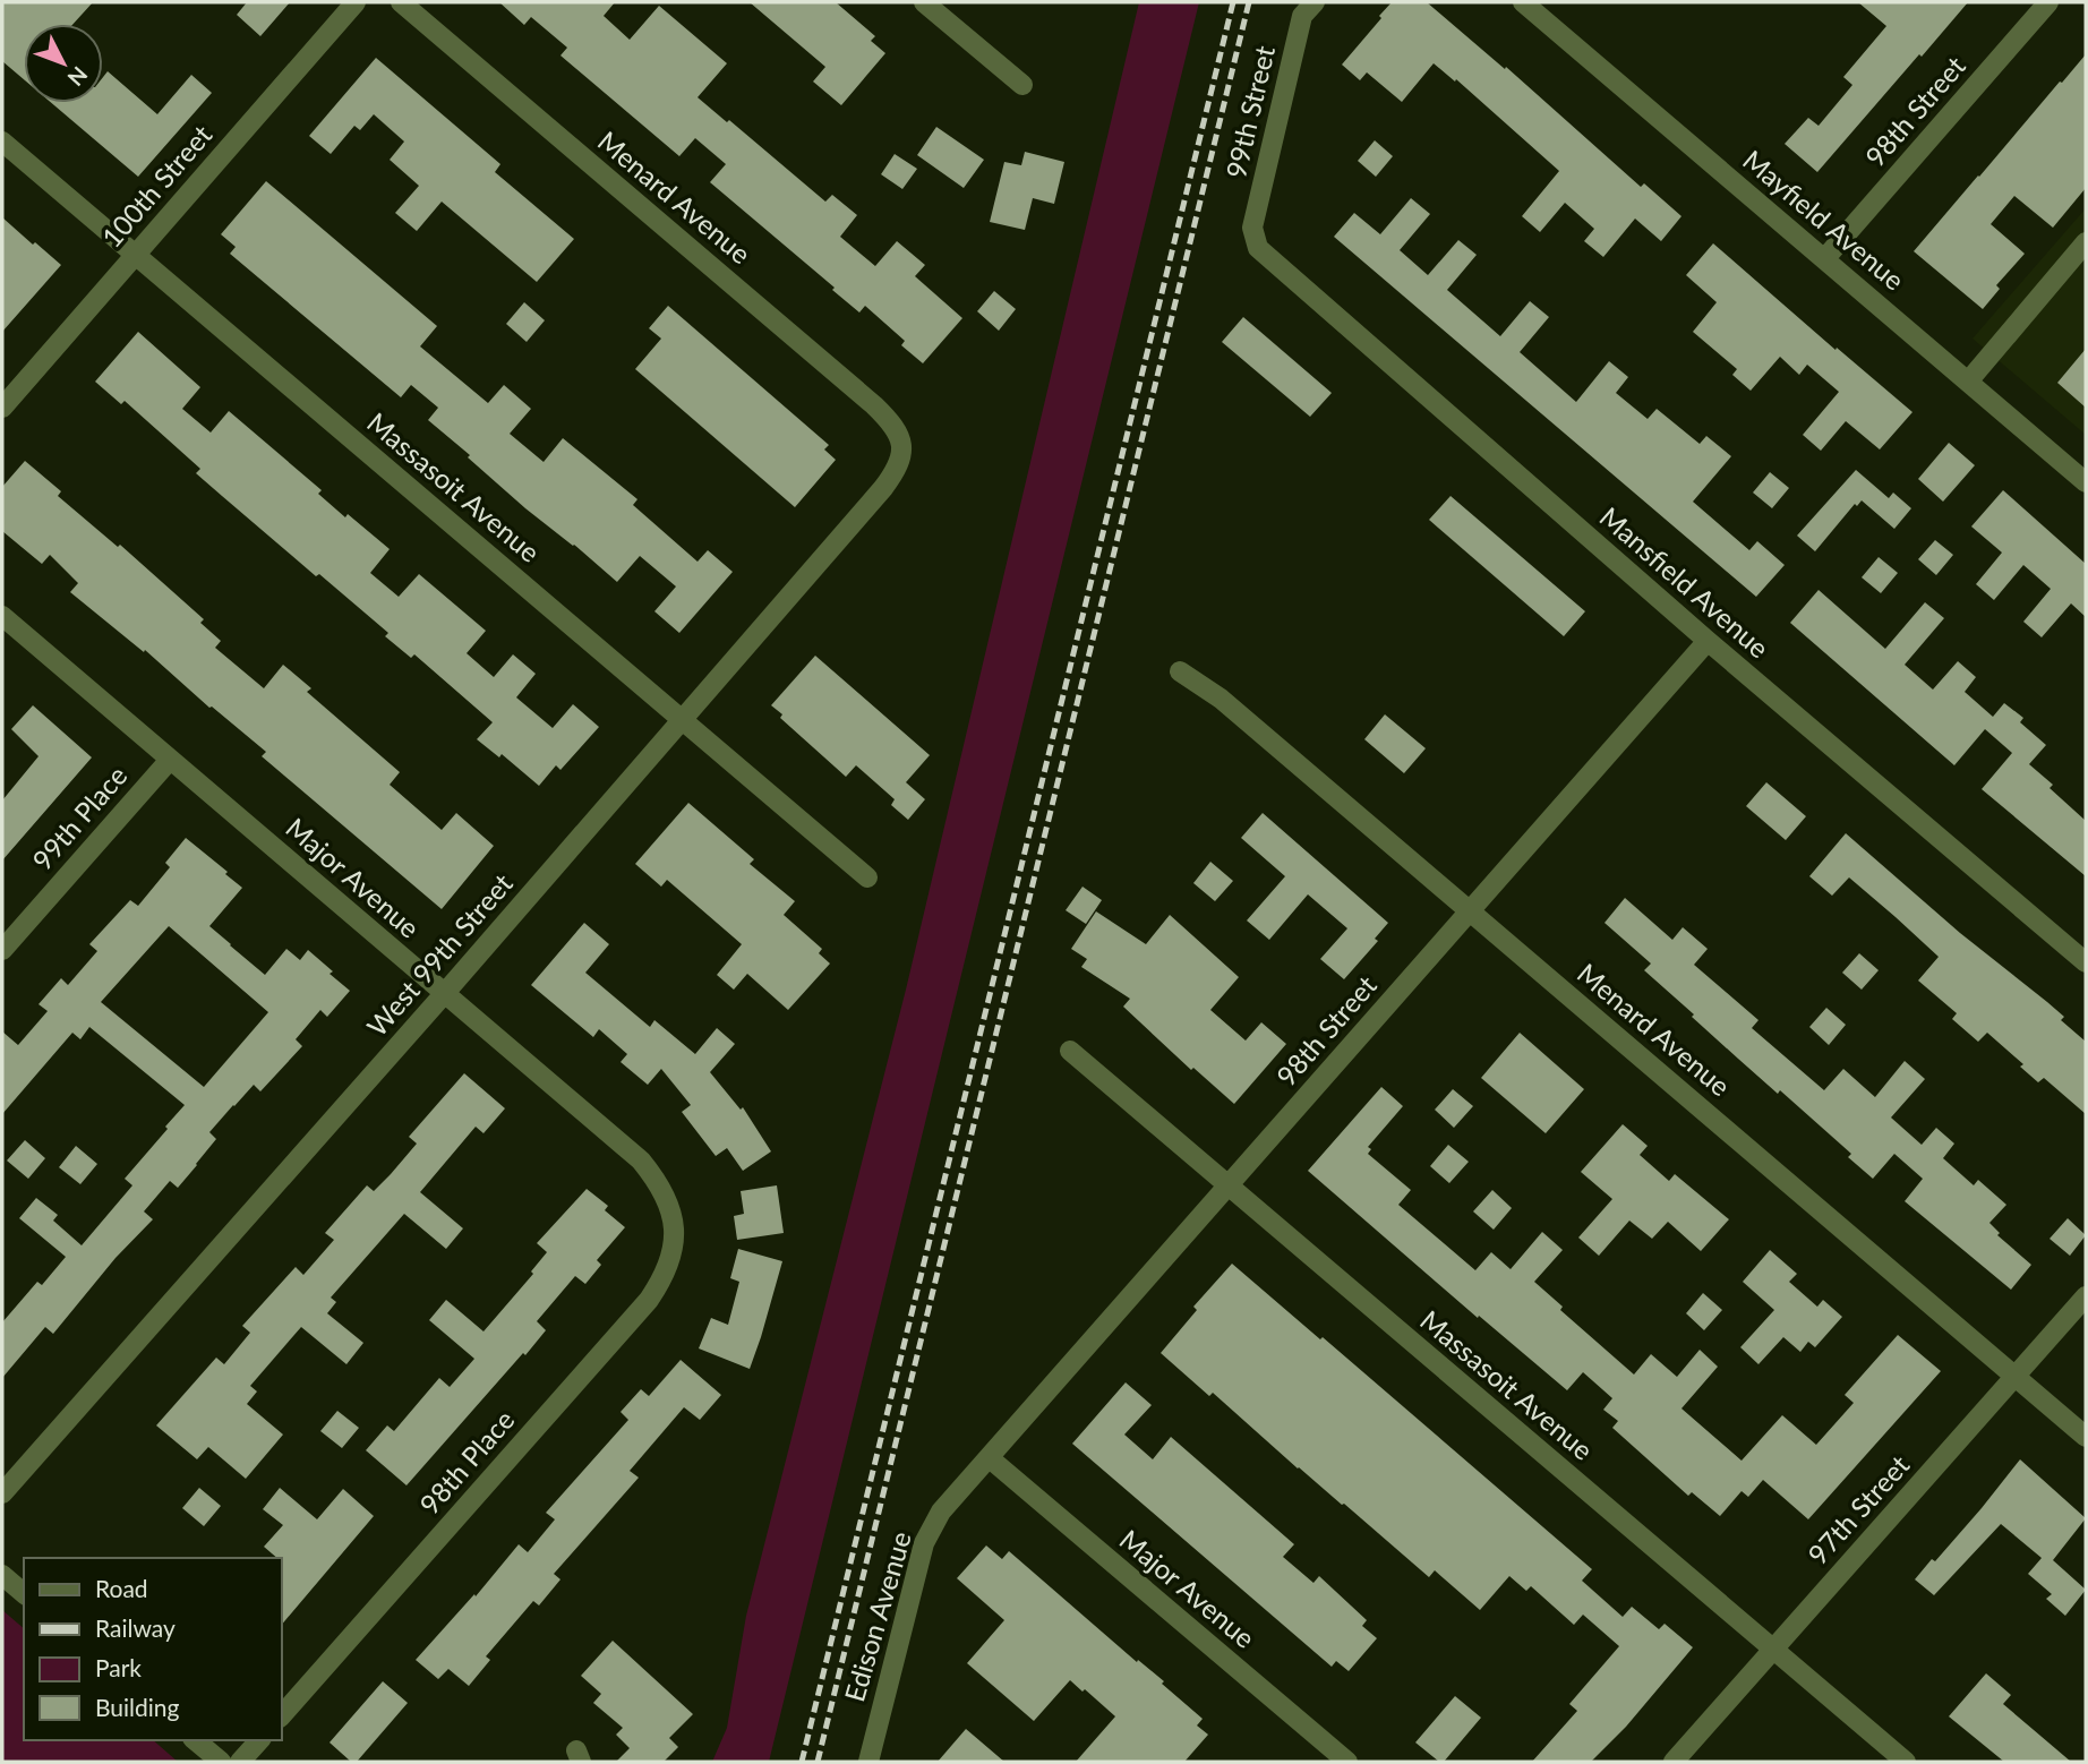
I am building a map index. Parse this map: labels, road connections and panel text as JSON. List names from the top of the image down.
{
  "streets": {
    "street": [
      "99th Street",
      "98th Street",
      "100th Street",
      "Menard Avenue",
      "Mayfield Avenue",
      "Massasoit Avenue",
      "Mansfield Avenue",
      "99th Place",
      "Major Avenue",
      "West 99th Street",
      "98th Place",
      "97th Street",
      "Edison Avenue"
    ]
  },
  "crossings": [
    ["99th Street", "Mansfield Avenue"],
    ["98th Street", "Menard Avenue"],
    ["98th Street", "Mayfield Avenue"],
    ["98th Street", "Massasoit Avenue"],
    ["98th Street", "Mansfield Avenue"],
    ["98th Street", "Major Avenue"],
    ["98th Street", "Edison Avenue"],
    ["100th Street", "Massasoit Avenue"],
    ["Menard Avenue", "West 99th Street"],
    ["Menard Avenue", "97th Street"],
    ["Massasoit Avenue", "West 99th Street"],
    ["Massasoit Avenue", "97th Street"],
    ["99th Place", "Major Avenue"],
    ["Major Avenue", "West 99th Street"],
    ["Major Avenue", "98th Place"],
    ["Major Avenue", "Edison Avenue"]
  ],
  "legend": [
    "Road",
    "Railway",
    "Park",
    "Building"
  ],
  "north": "bottom right"
}
